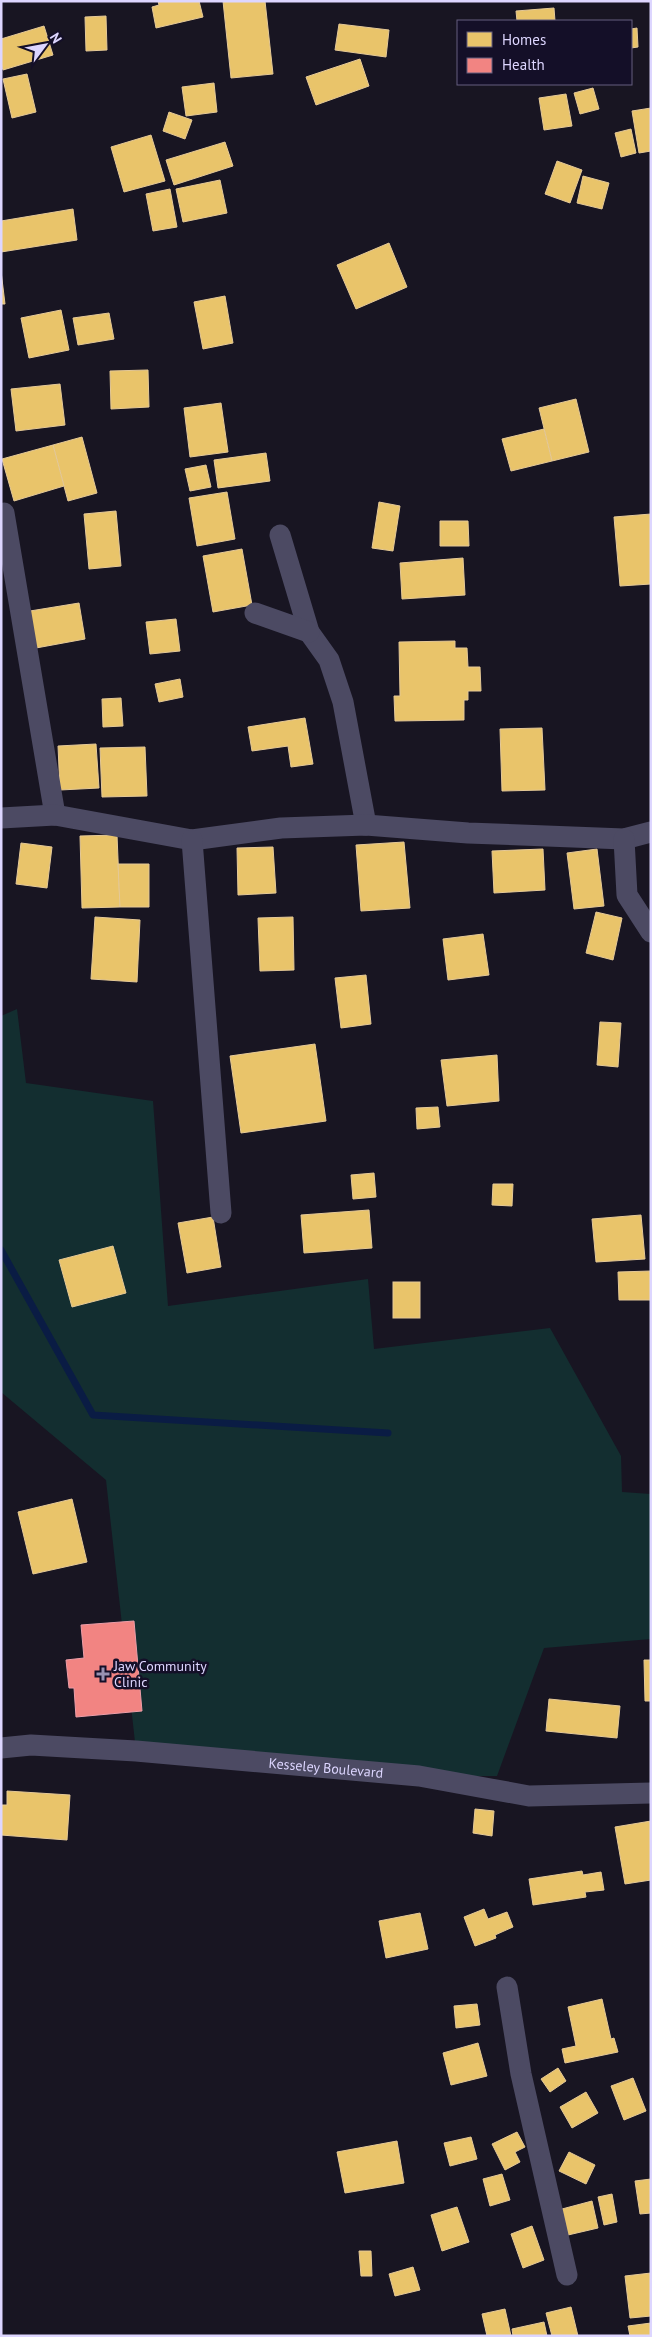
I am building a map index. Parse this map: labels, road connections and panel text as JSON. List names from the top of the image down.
{
  "streets": {
    "street": ["Kesseley Boulevard"]
  },
  "places": {
    "health": ["Jaw Community Clinic"]
  },
  "legend": ["Homes", "Health"],
  "north": "top right"
}
